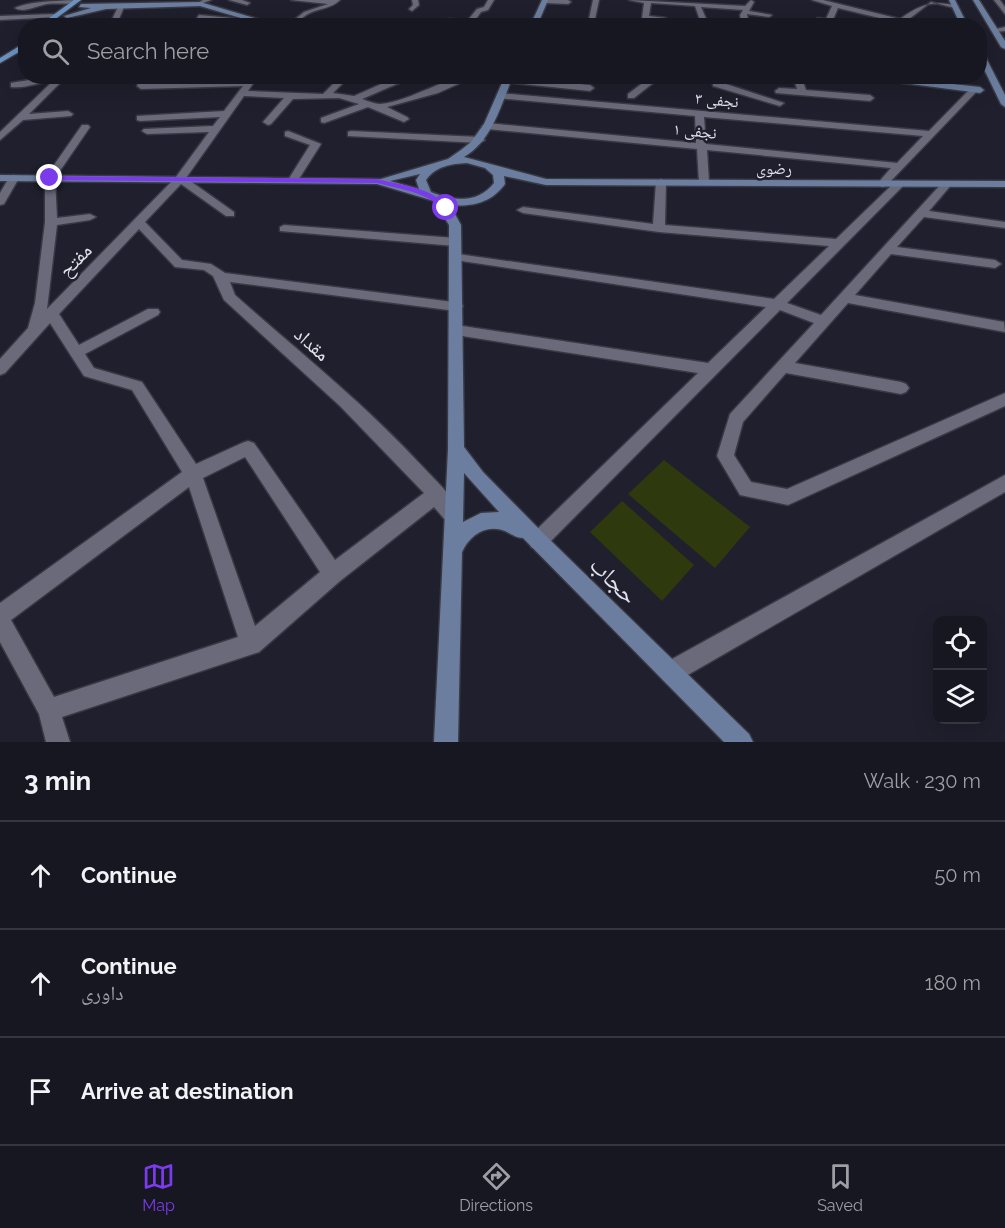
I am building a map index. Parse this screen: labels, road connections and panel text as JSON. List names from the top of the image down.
{
  "streets": {
    "street": [
      "نجفی ۳",
      "نجفی ۱",
      "رضوی",
      "مفتح",
      "مقداد",
      "حجاب"
    ]
  },
  "page": {
    "search": "Search here",
    "heading": ["3 min", "Walk · 230 m"],
    "list": [
      ["Continue", "50 m"],
      ["Continue", "داوری", "180 m"],
      "Arrive at destination"
    ],
    "nav": ["Map", "Directions", "Saved"]
  }
}
